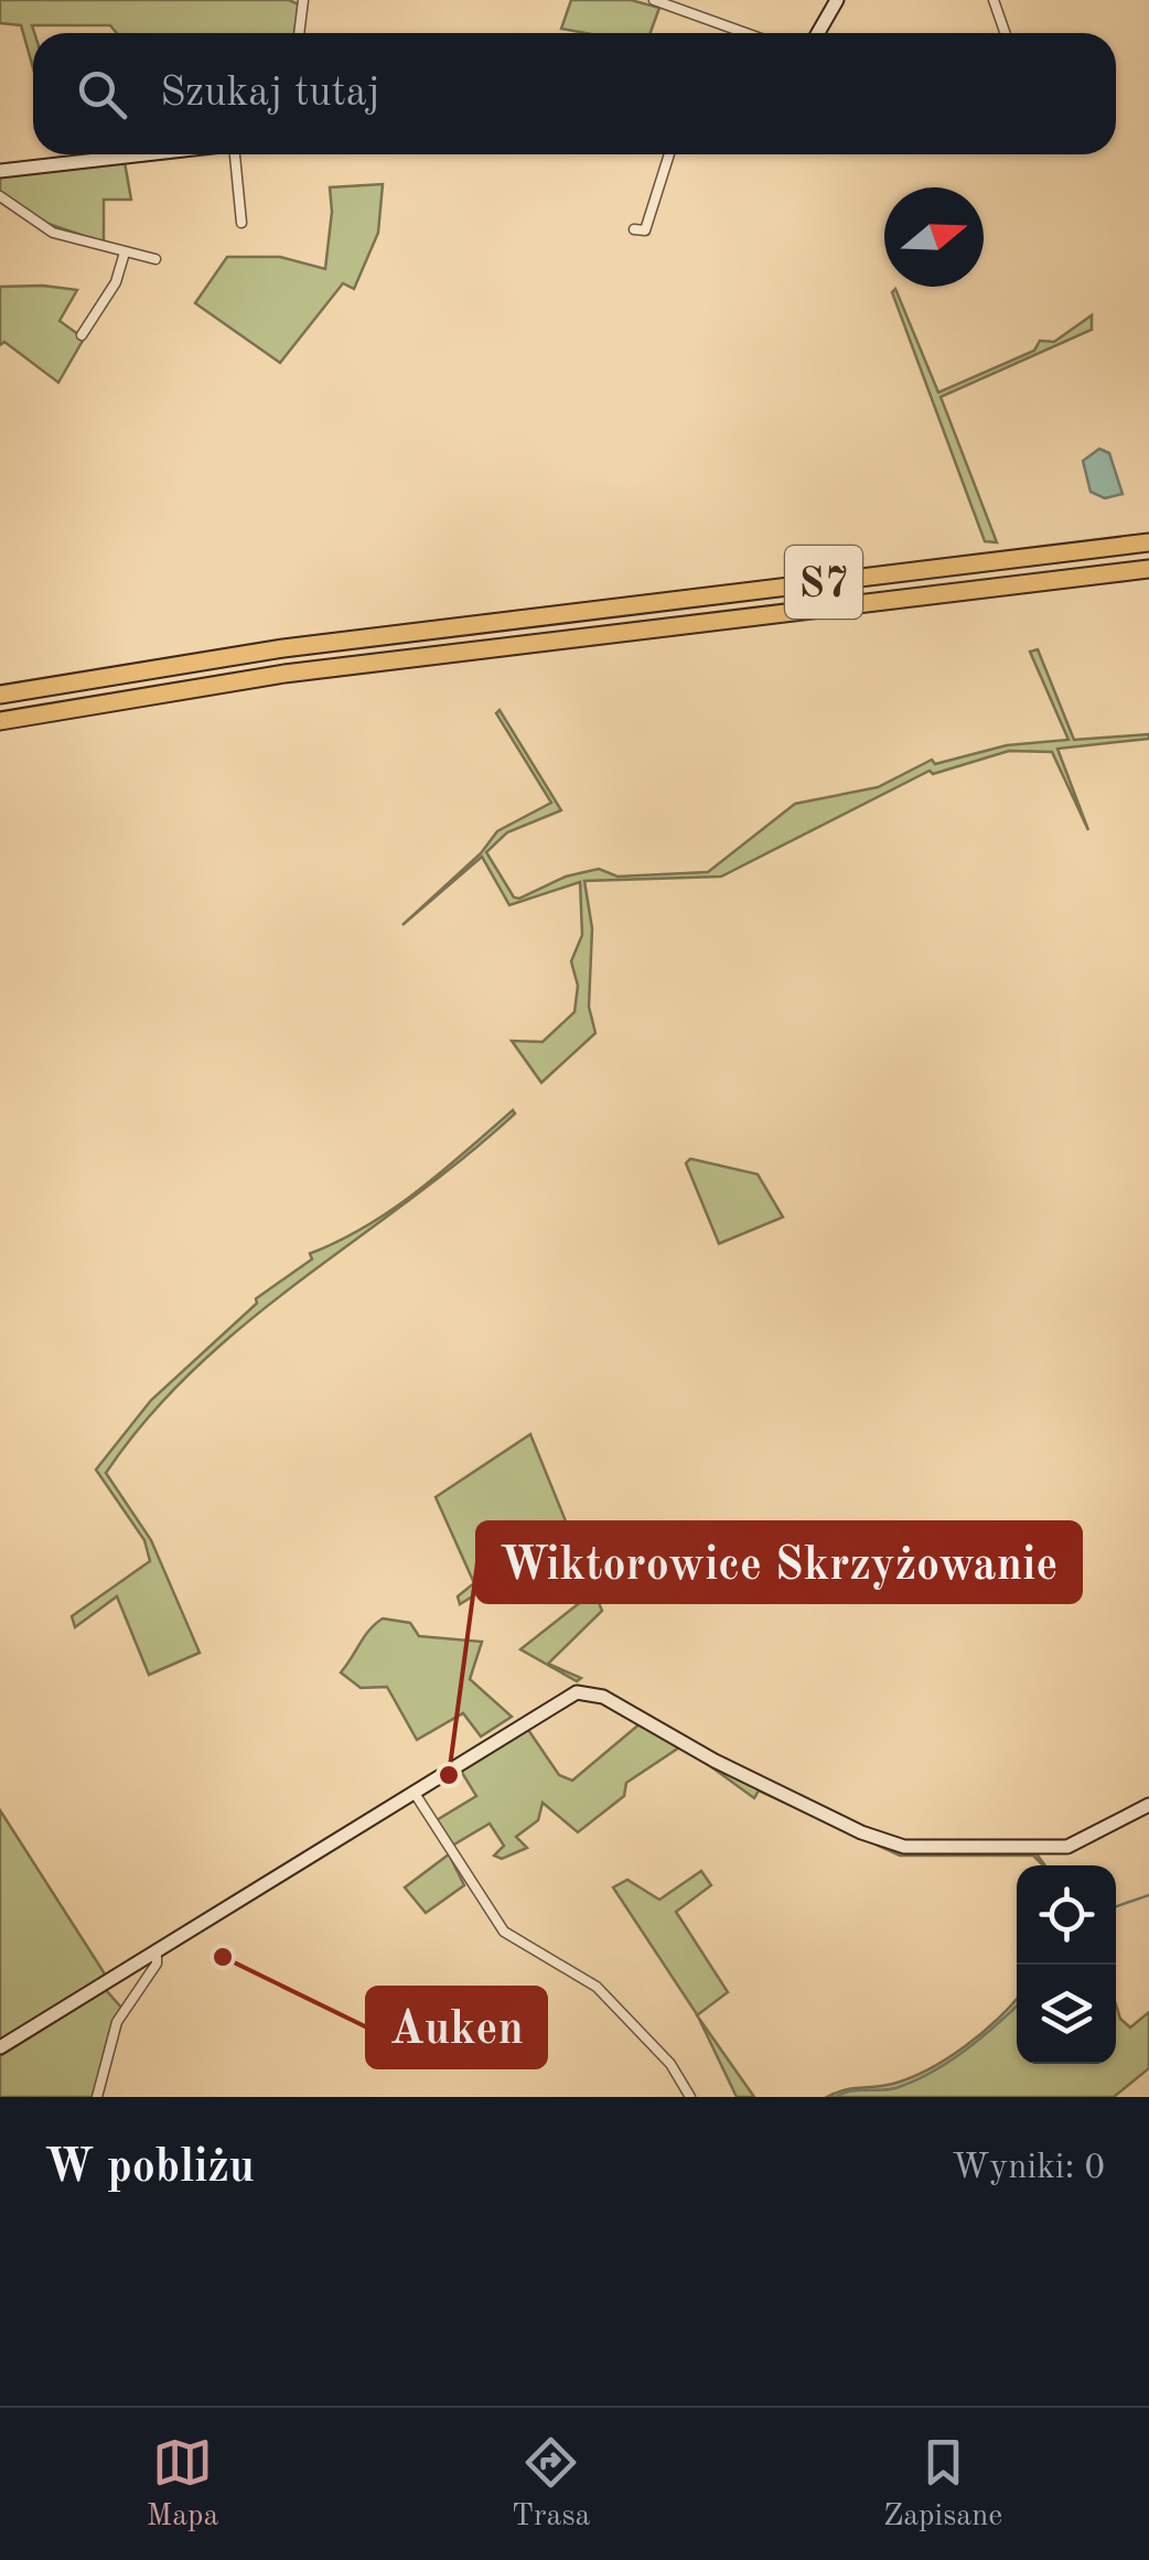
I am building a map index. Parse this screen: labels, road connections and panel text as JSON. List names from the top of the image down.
{
  "streets": {
    "highway": ["S7"]
  },
  "places": ["Wiktorowice Skrzyżowanie", "Auken"],
  "north": "right",
  "page": {
    "search": "Szukaj tutaj",
    "heading": ["W pobliżu", "Wyniki: 0"],
    "nav": ["Mapa", "Trasa", "Zapisane"]
  }
}
